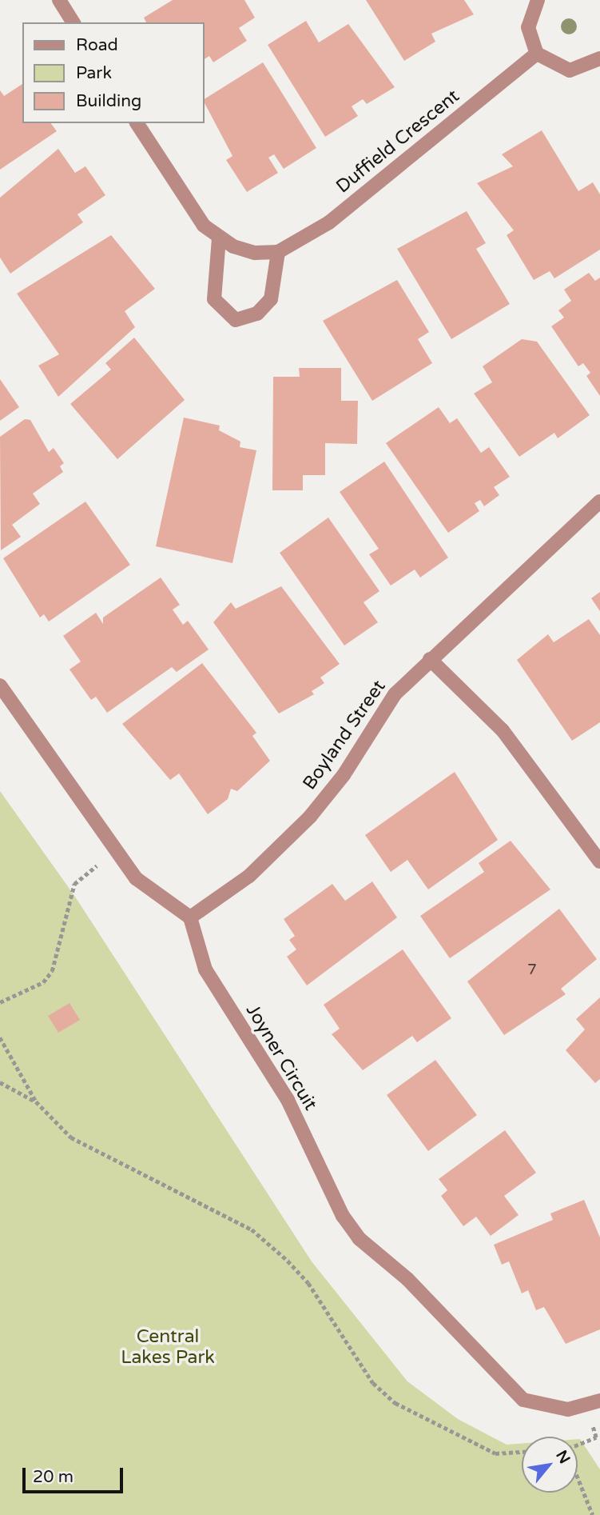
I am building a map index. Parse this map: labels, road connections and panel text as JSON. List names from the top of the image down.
{
  "streets": {
    "street": ["Duffield Crescent", "Boyland Street", "Joyner Circuit"]
  },
  "crossings": [
    ["Boyland Street", "Joyner Circuit"]
  ],
  "parks": ["Central Lakes Park"],
  "house_numbers": ["7"],
  "legend": ["Road", "Park", "Building"],
  "scale_bar": "20 m",
  "north": "top right"
}
